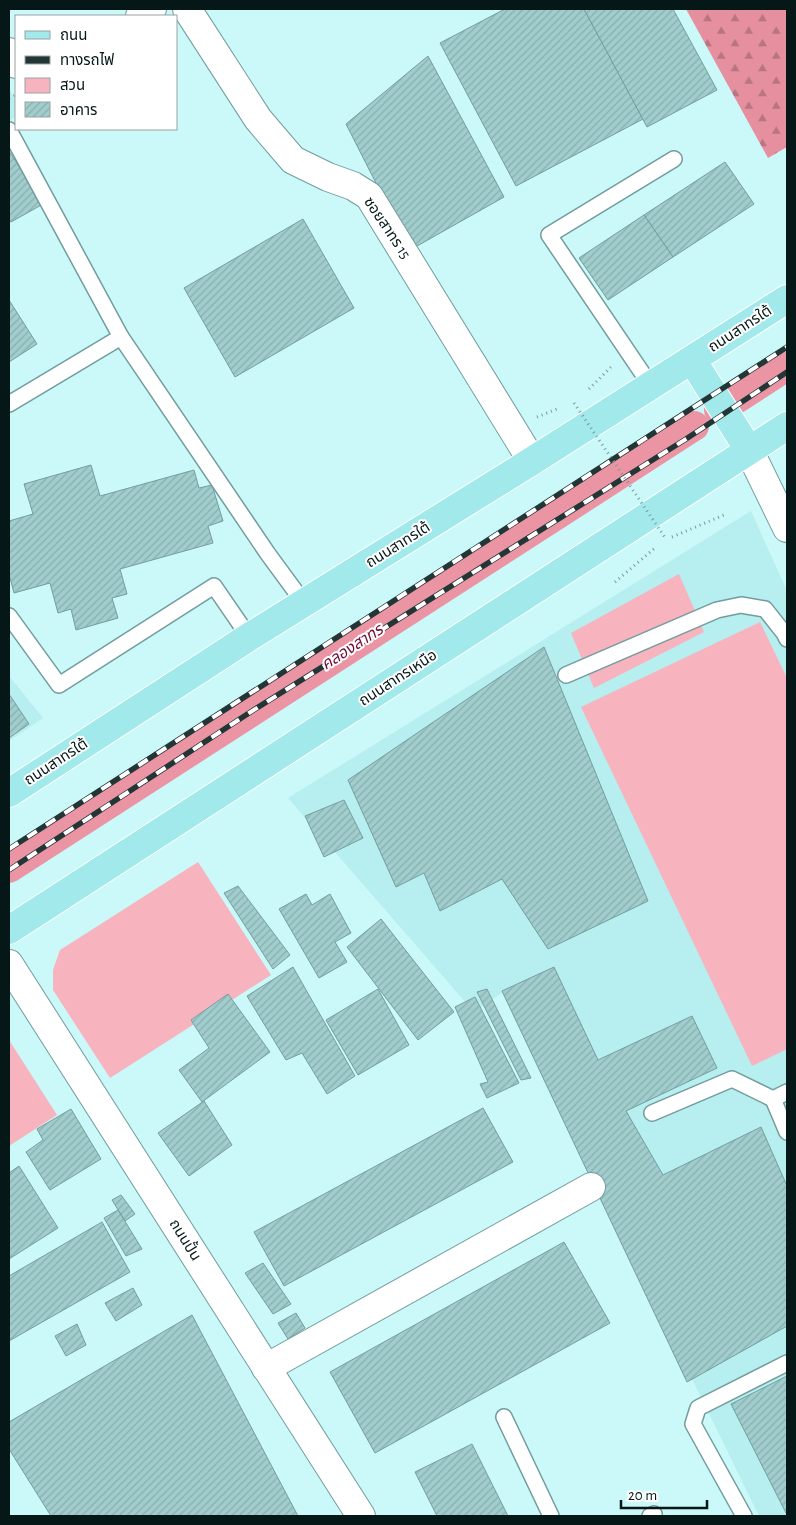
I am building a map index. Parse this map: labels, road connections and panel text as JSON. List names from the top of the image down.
{
  "streets": {
    "main road": ["ถนนสาทรใต้", "ถนนสาทรเหนือ"],
    "street": ["ซอยสาทร 15", "ถนนปั้น"]
  },
  "crossings": [
    ["ซอยสาทร 15", "ถนนสาทรใต้"]
  ],
  "water": ["คลองสาทร"],
  "legend": [
    "ถนน",
    "ทางรถไฟ",
    "สวน",
    "อาคาร"
  ],
  "scale_bar": "20 m"
}
